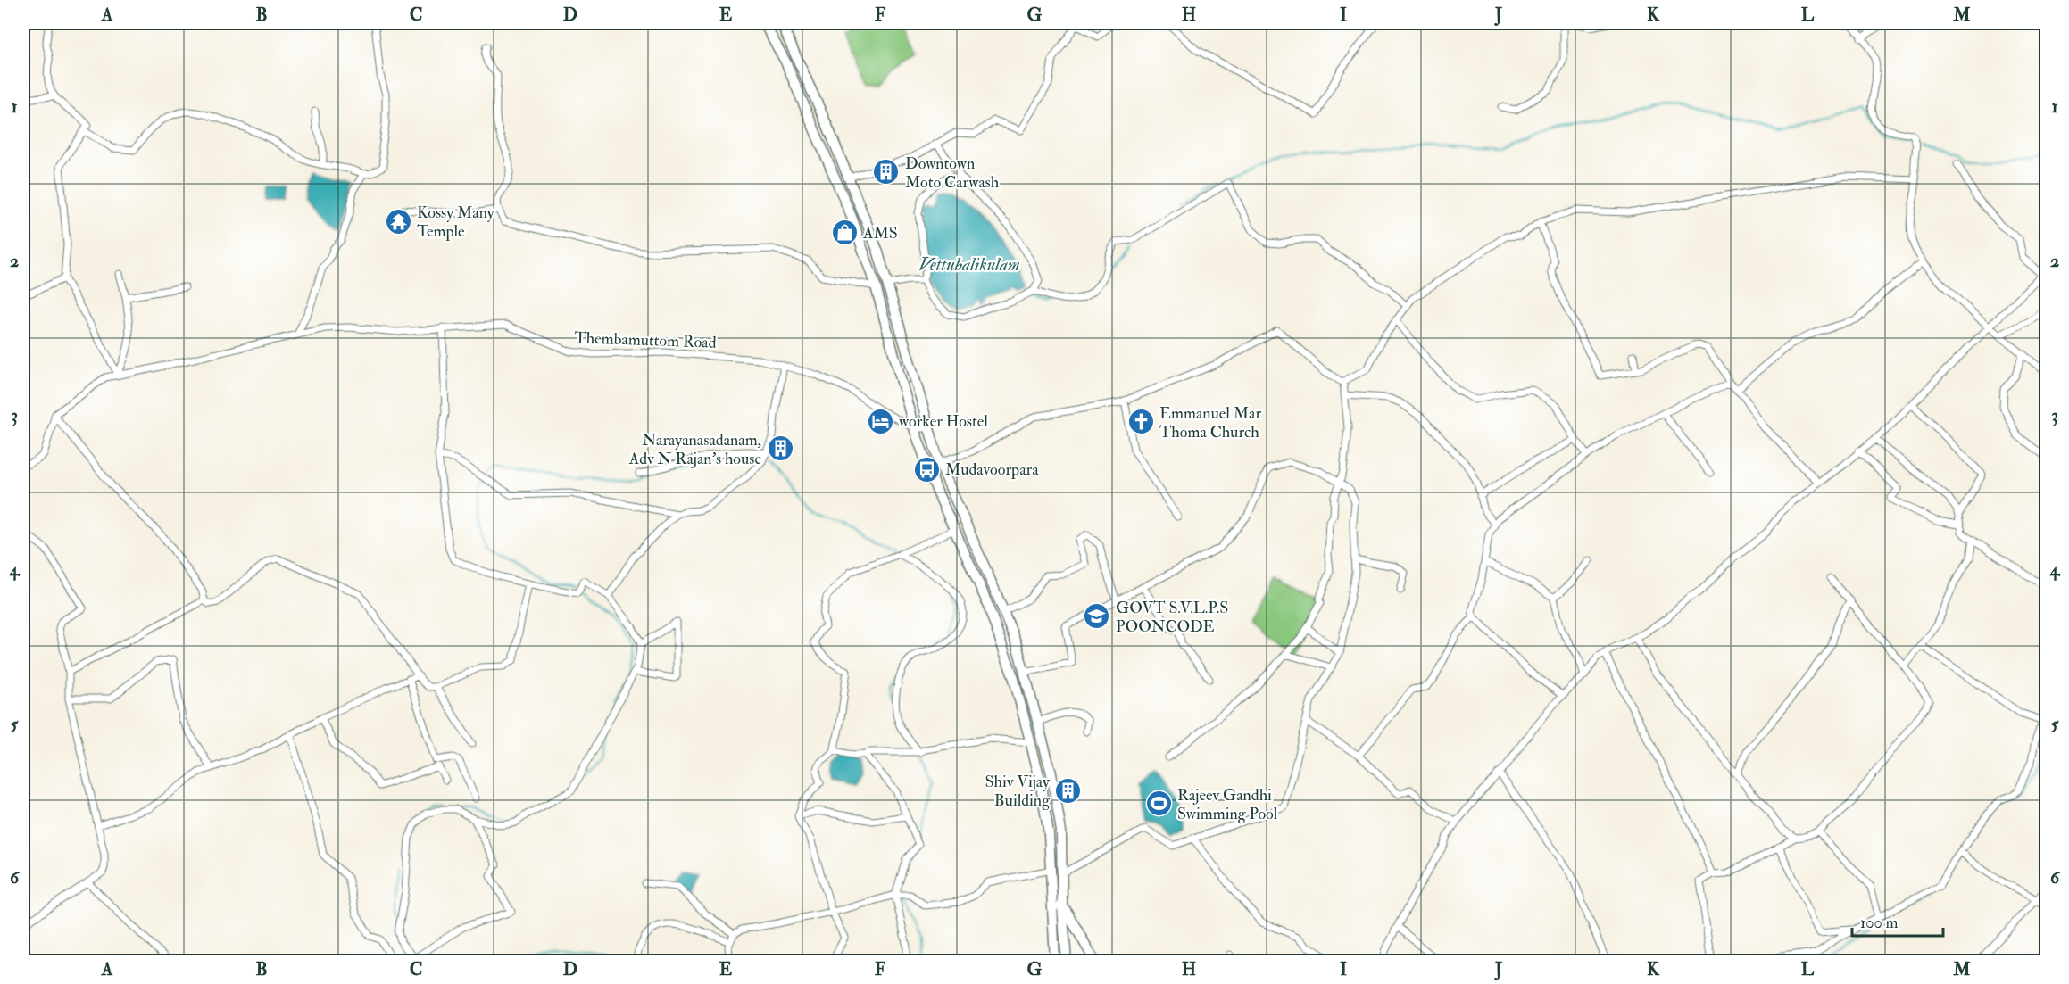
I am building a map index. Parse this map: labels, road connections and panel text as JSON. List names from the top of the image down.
{
  "streets": {
    "street": ["Thembamuttom Road"]
  },
  "water": ["Vettubalikulam"],
  "places": {
    "building": ["Downtown Moto Carwash", "Narayanasadanam, Adv N Rajan's house", "Shiv Vijay Building"],
    "temple": ["Kossy Many Temple"],
    "shop": ["AMS"],
    "hotel": ["worker Hostel"],
    "church": ["Emmanuel Mar Thoma Church"],
    "bus stop": ["Mudavoorpara"],
    "school or university": ["GOVT S.V.L.P.S POONCODE"],
    "sports": ["Rajeev Gandhi Swimming Pool"]
  },
  "scale_bar": "100 m",
  "grid": {
    "columns": [
      "A",
      "B",
      "C",
      "D",
      "E",
      "F",
      "G",
      "H",
      "I",
      "J",
      "K",
      "L",
      "M"
    ],
    "rows": [
      "1",
      "2",
      "3",
      "4",
      "5",
      "6"
    ]
  }
}
